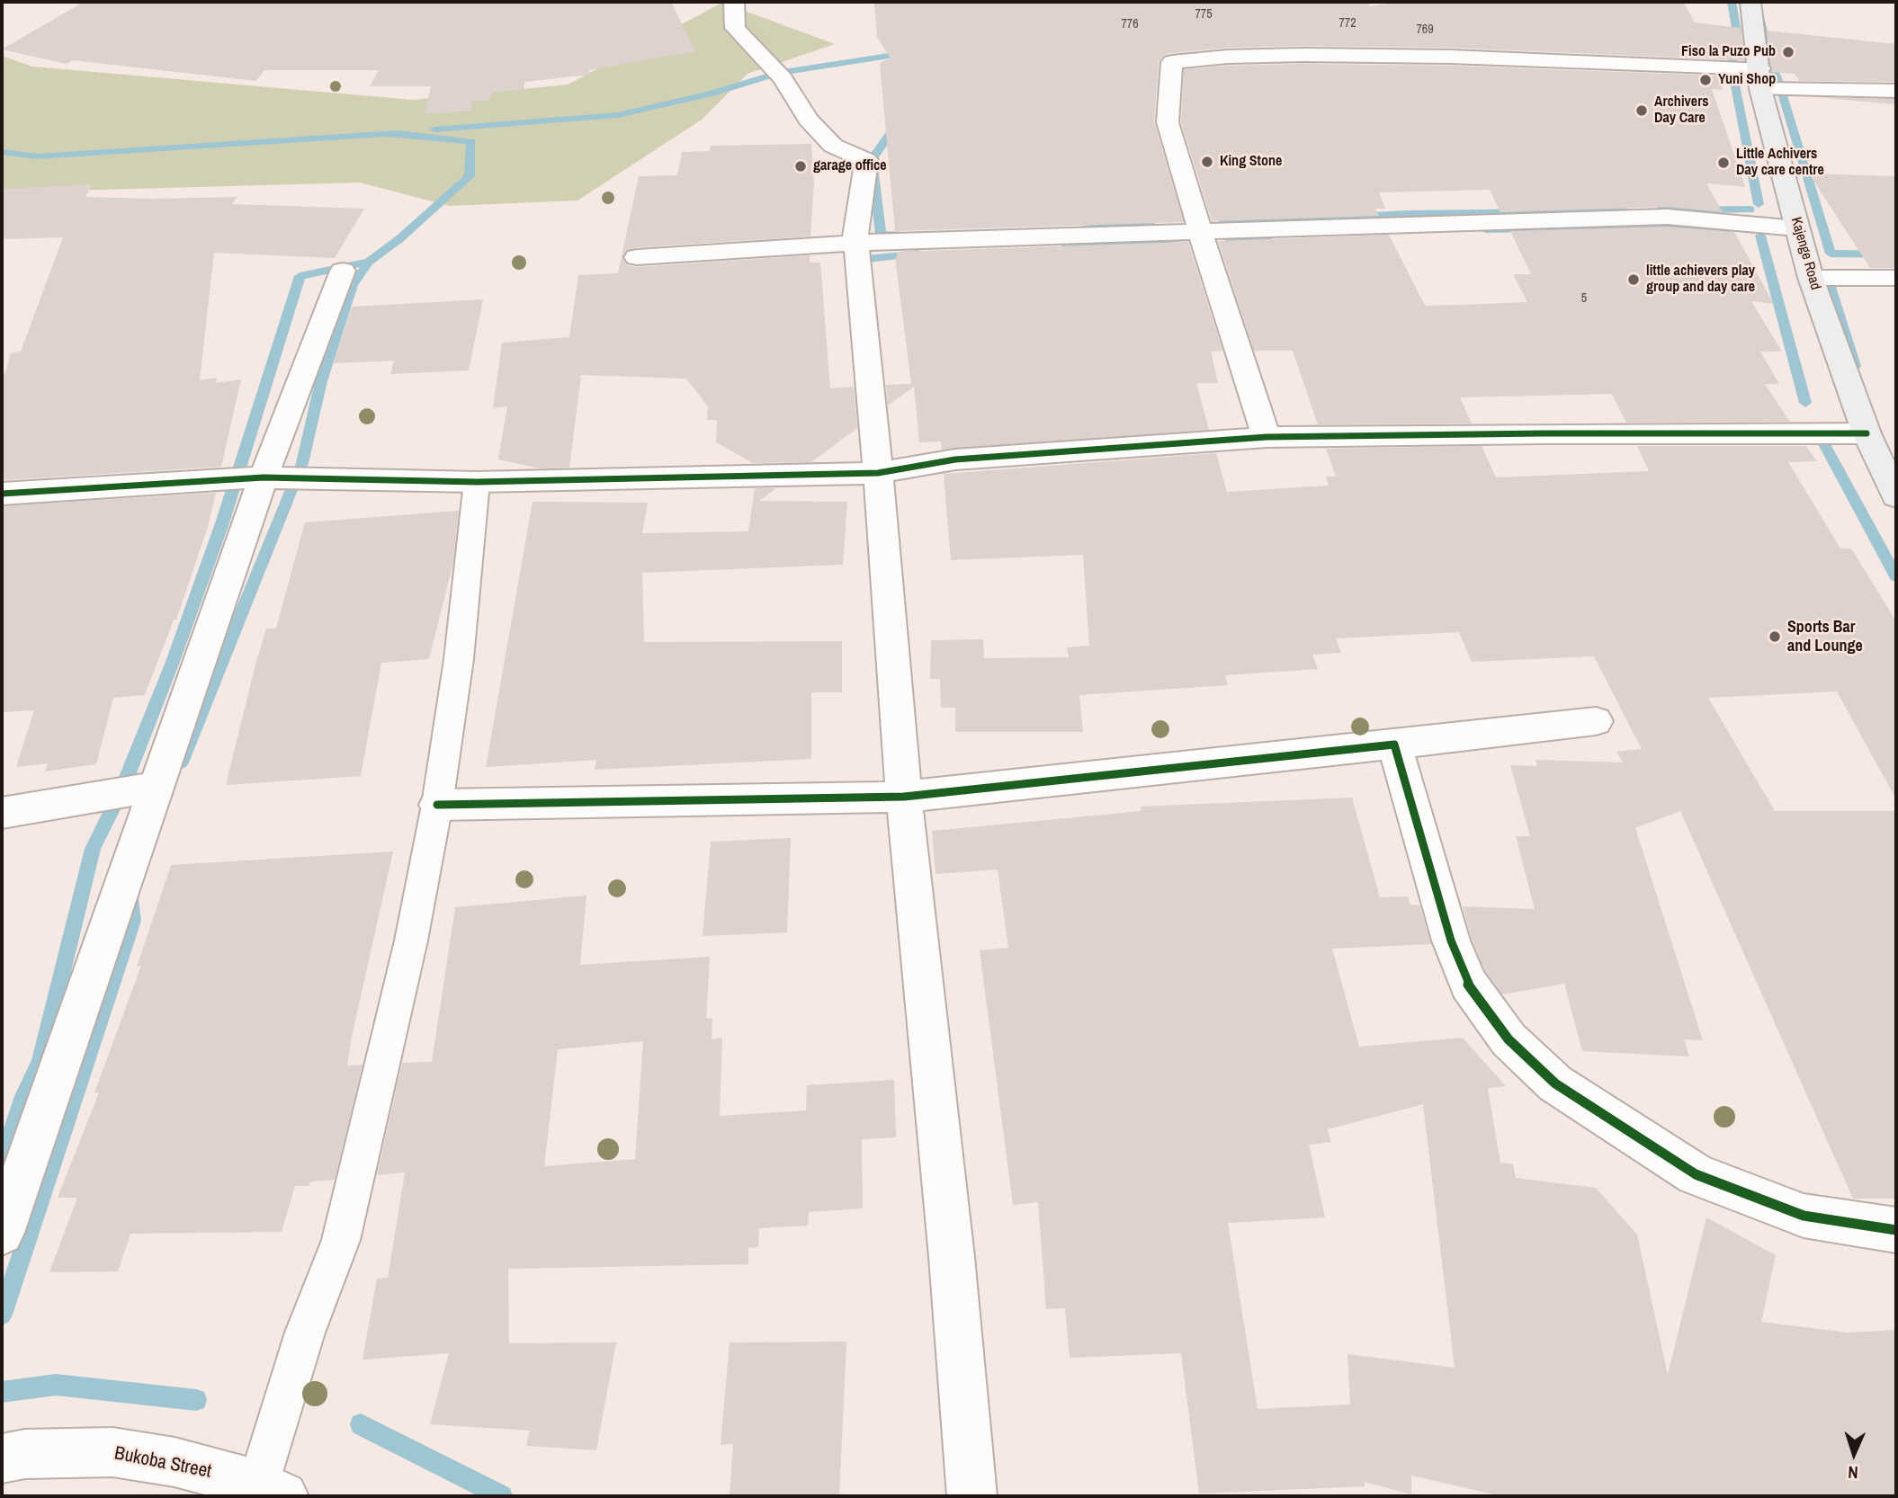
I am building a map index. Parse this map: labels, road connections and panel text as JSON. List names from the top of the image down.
{
  "streets": {
    "street": ["Kajenge Road", "Bukoba Street"]
  },
  "places": [
    "Fiso la Puzo Pub",
    "Yuni Shop",
    "Archivers Day Care",
    "King Stone",
    "Little Achivers Day care centre",
    "garage office",
    "little achievers play group and day care",
    "Sports Bar and Lounge"
  ],
  "house_numbers": [
    "775",
    "772",
    "776",
    "769",
    "5"
  ],
  "north": "bottom"
}
